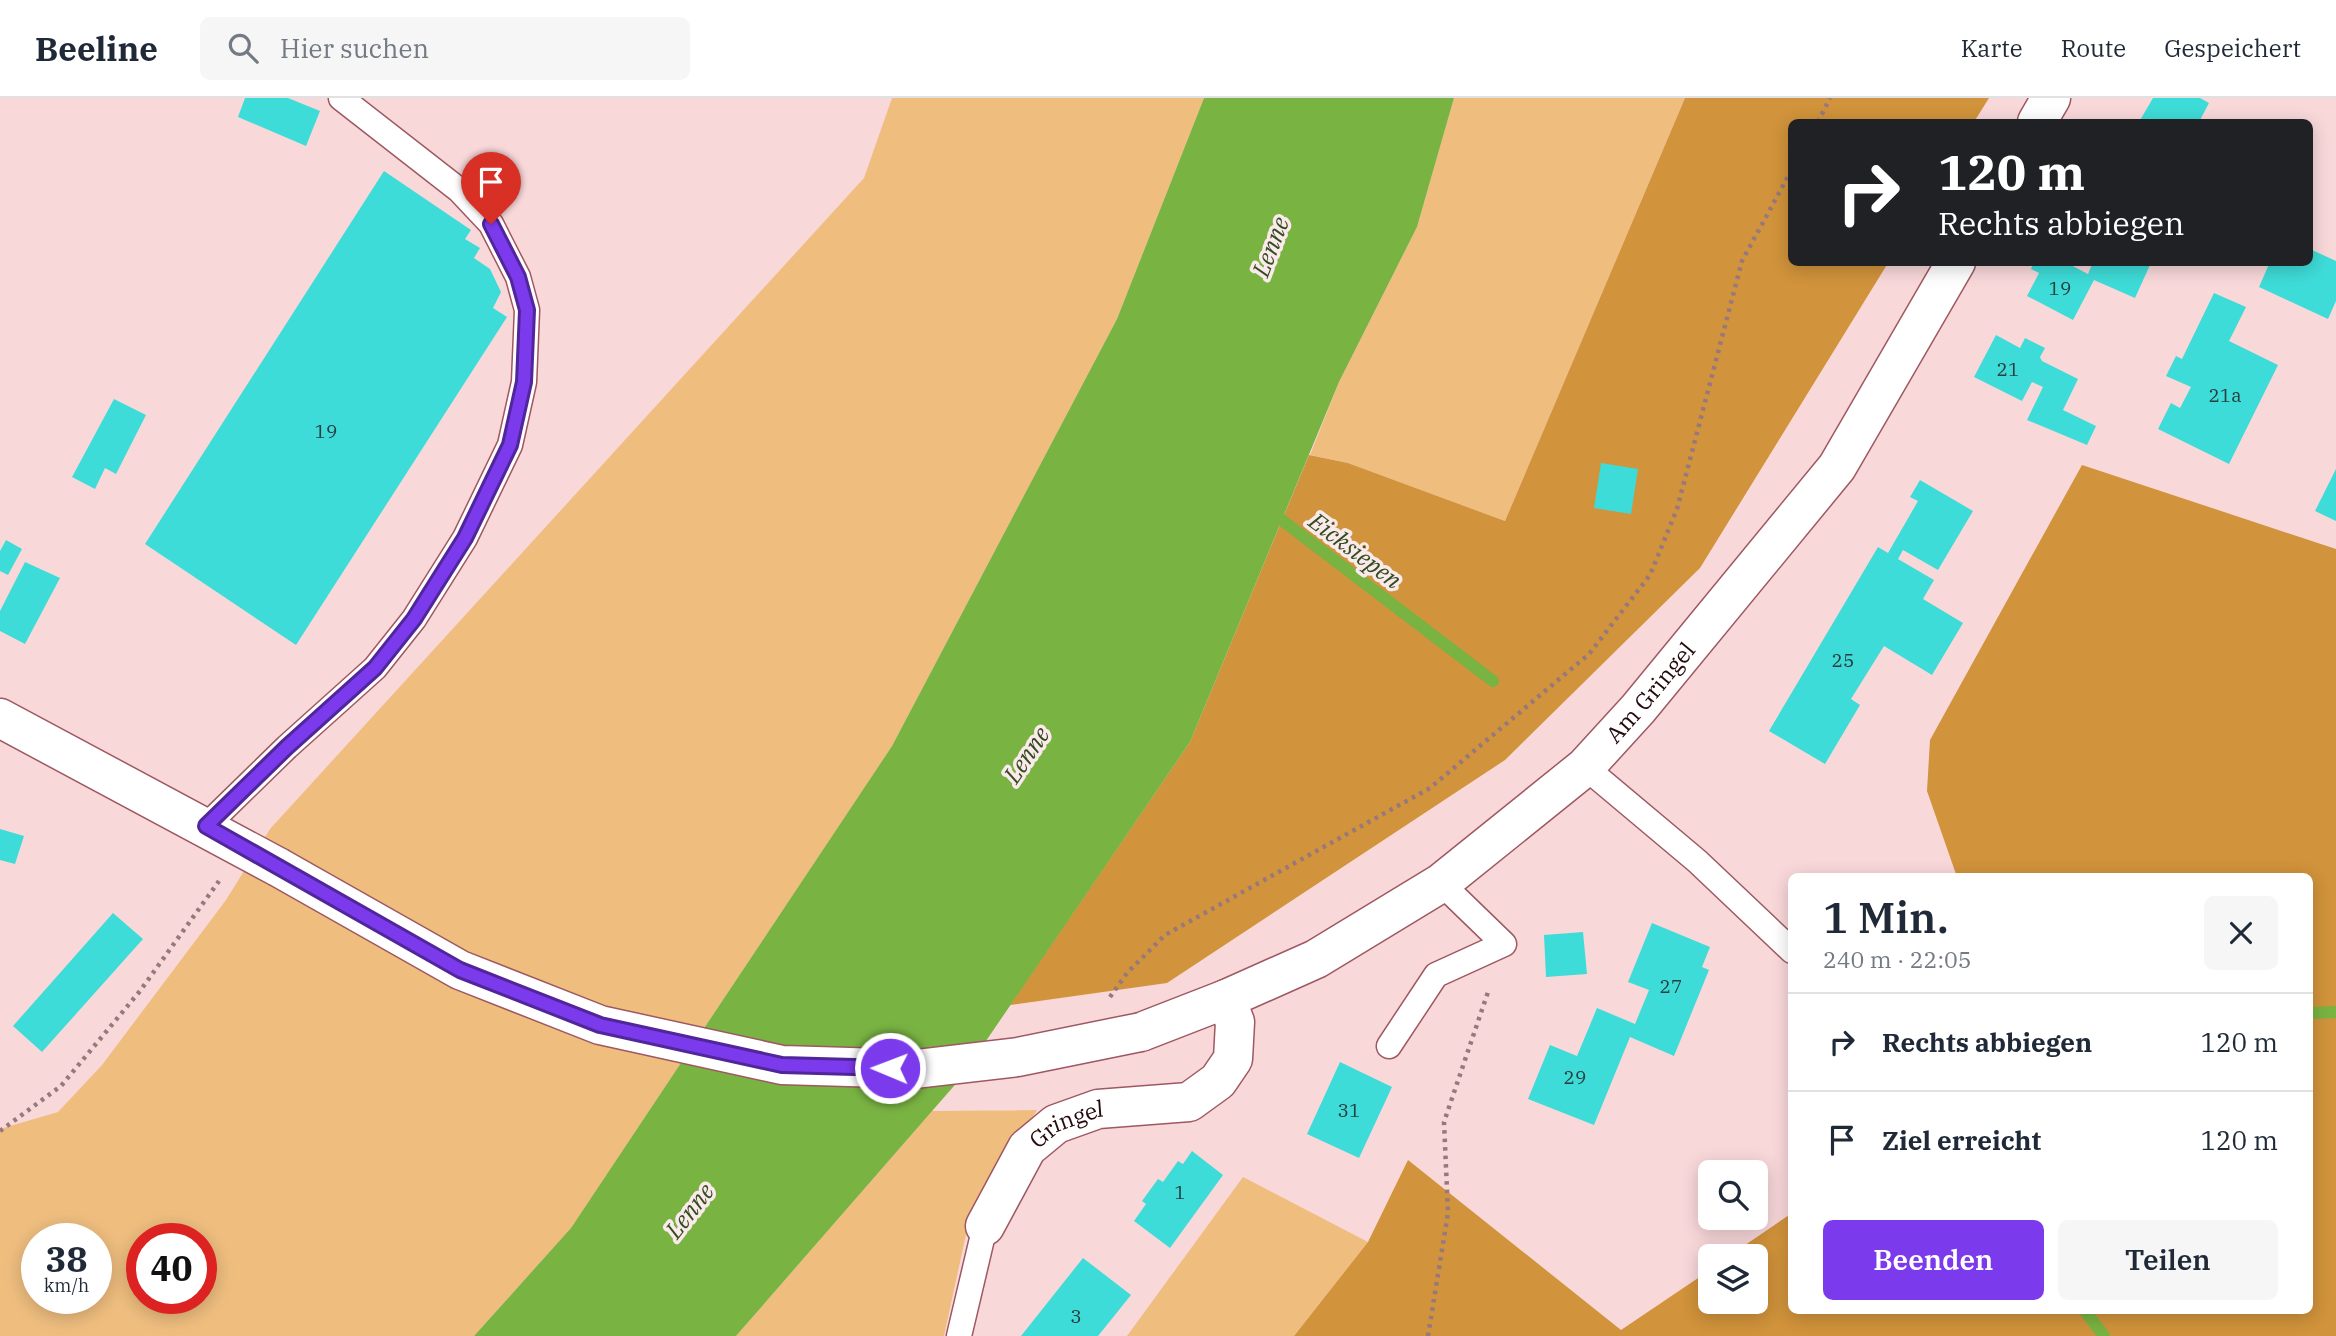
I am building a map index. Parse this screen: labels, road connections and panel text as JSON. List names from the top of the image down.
{
  "streets": {
    "street": ["Am Gringel", "Gringel"]
  },
  "crossings": [
    ["Am Gringel", "Gringel"]
  ],
  "water": ["Lenne", "Eicksiepen"],
  "house_numbers": [
    "19",
    "21",
    "21a",
    "19",
    "25",
    "27",
    "29",
    "31",
    "1",
    "3"
  ],
  "page": {
    "header": "Beeline",
    "search": "Hier suchen",
    "nav": ["Karte", "Route", "Gespeichert"],
    "turn": ["120 m", "Rechts abbiegen"],
    "heading": ["1 Min.", "240 m · 22:05"],
    "list": [
      {
        "name": "Rechts abbiegen",
        "value": "120 m"
      },
      {
        "name": "Ziel erreicht",
        "value": "120 m"
      }
    ],
    "buttons": ["Beenden", "Teilen"],
    "speed": "38 km/h",
    "limit": "40"
  }
}
